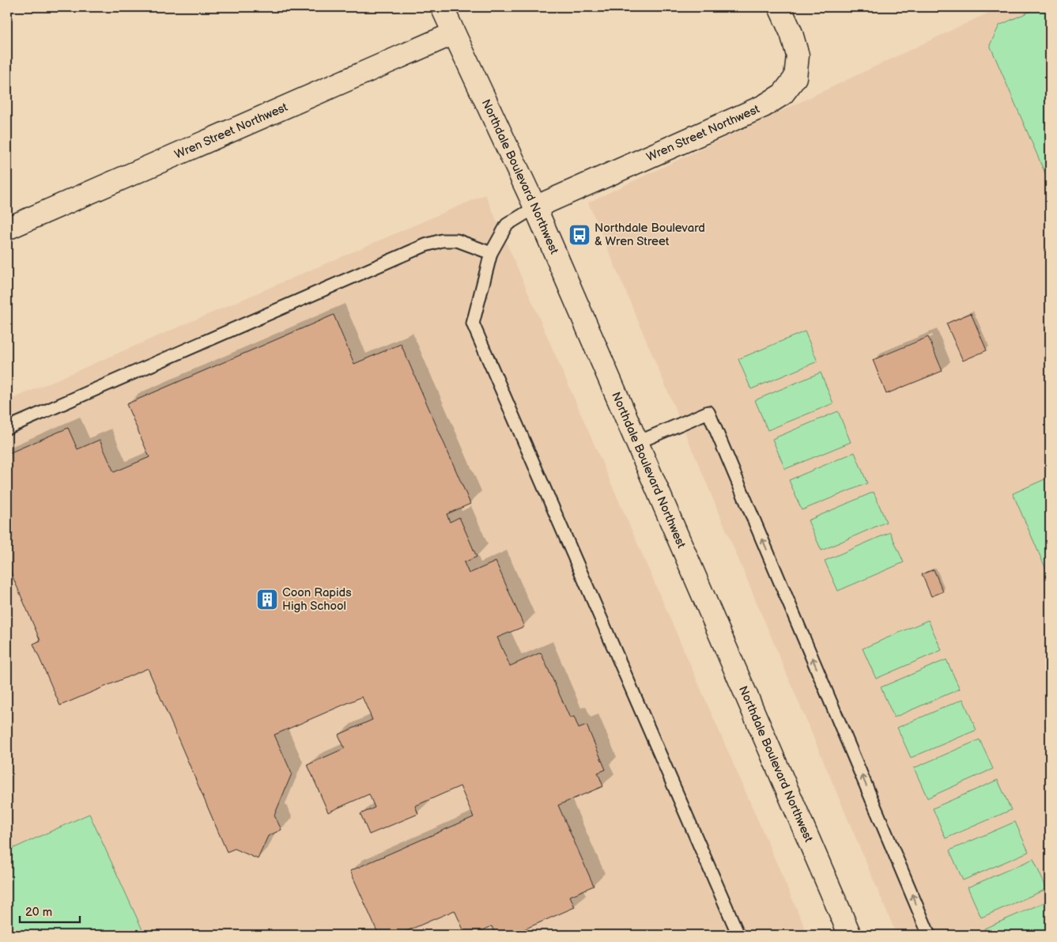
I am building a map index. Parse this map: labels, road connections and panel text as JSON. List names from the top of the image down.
{
  "streets": {
    "street": ["Wren Street Northwest", "Northdale Boulevard Northwest"]
  },
  "crossings": [
    ["Wren Street Northwest", "Northdale Boulevard Northwest"]
  ],
  "places": {
    "bus stop": ["Northdale Boulevard & Wren Street"],
    "building": ["Coon Rapids High School"]
  },
  "scale_bar": "20 m"
}
